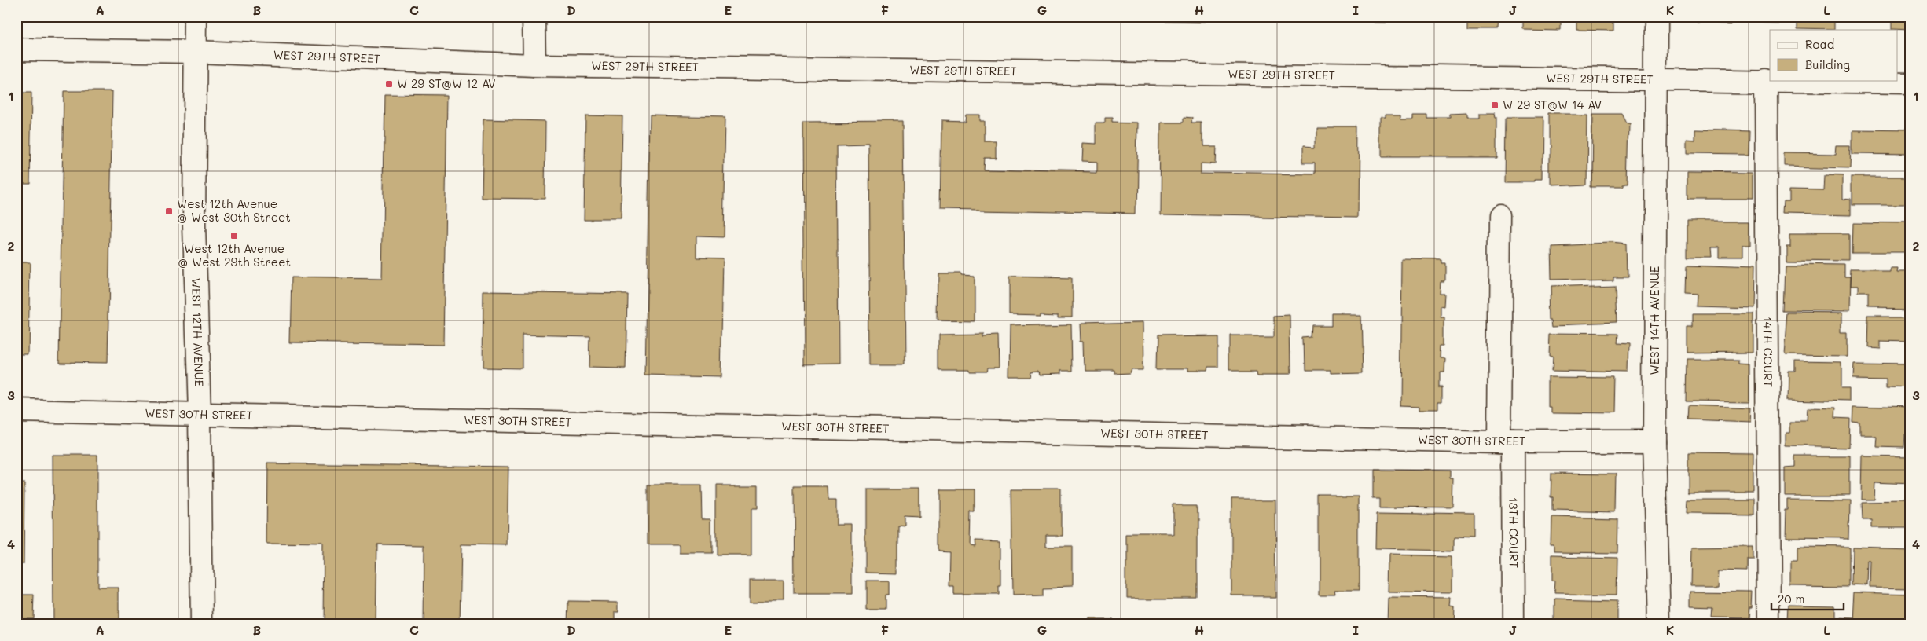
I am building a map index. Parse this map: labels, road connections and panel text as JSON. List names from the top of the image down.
{
  "streets": {
    "street": [
      "WEST 29TH STREET",
      "WEST 14TH AVENUE",
      "WEST 12TH AVENUE",
      "14TH COURT",
      "WEST 30TH STREET",
      "13TH COURT"
    ]
  },
  "crossings": [
    ["WEST 29TH STREET", "WEST 14TH AVENUE"],
    ["WEST 29TH STREET", "WEST 12TH AVENUE"],
    ["WEST 29TH STREET", "14TH COURT"],
    ["WEST 14TH AVENUE", "WEST 30TH STREET"],
    ["WEST 12TH AVENUE", "WEST 30TH STREET"],
    ["WEST 30TH STREET", "13TH COURT"]
  ],
  "places": {
    "transit": [
      "W 29 ST@W 12 AV",
      "W 29 ST@W 14 AV",
      "West 12th Avenue @ West 30th Street",
      "West 12th Avenue @ West 29th Street"
    ]
  },
  "legend": ["Road", "Building"],
  "scale_bar": "20 m",
  "grid": {
    "columns": [
      "A",
      "B",
      "C",
      "D",
      "E",
      "F",
      "G",
      "H",
      "I",
      "J",
      "K",
      "L"
    ],
    "rows": [
      "1",
      "2",
      "3",
      "4"
    ]
  }
}
